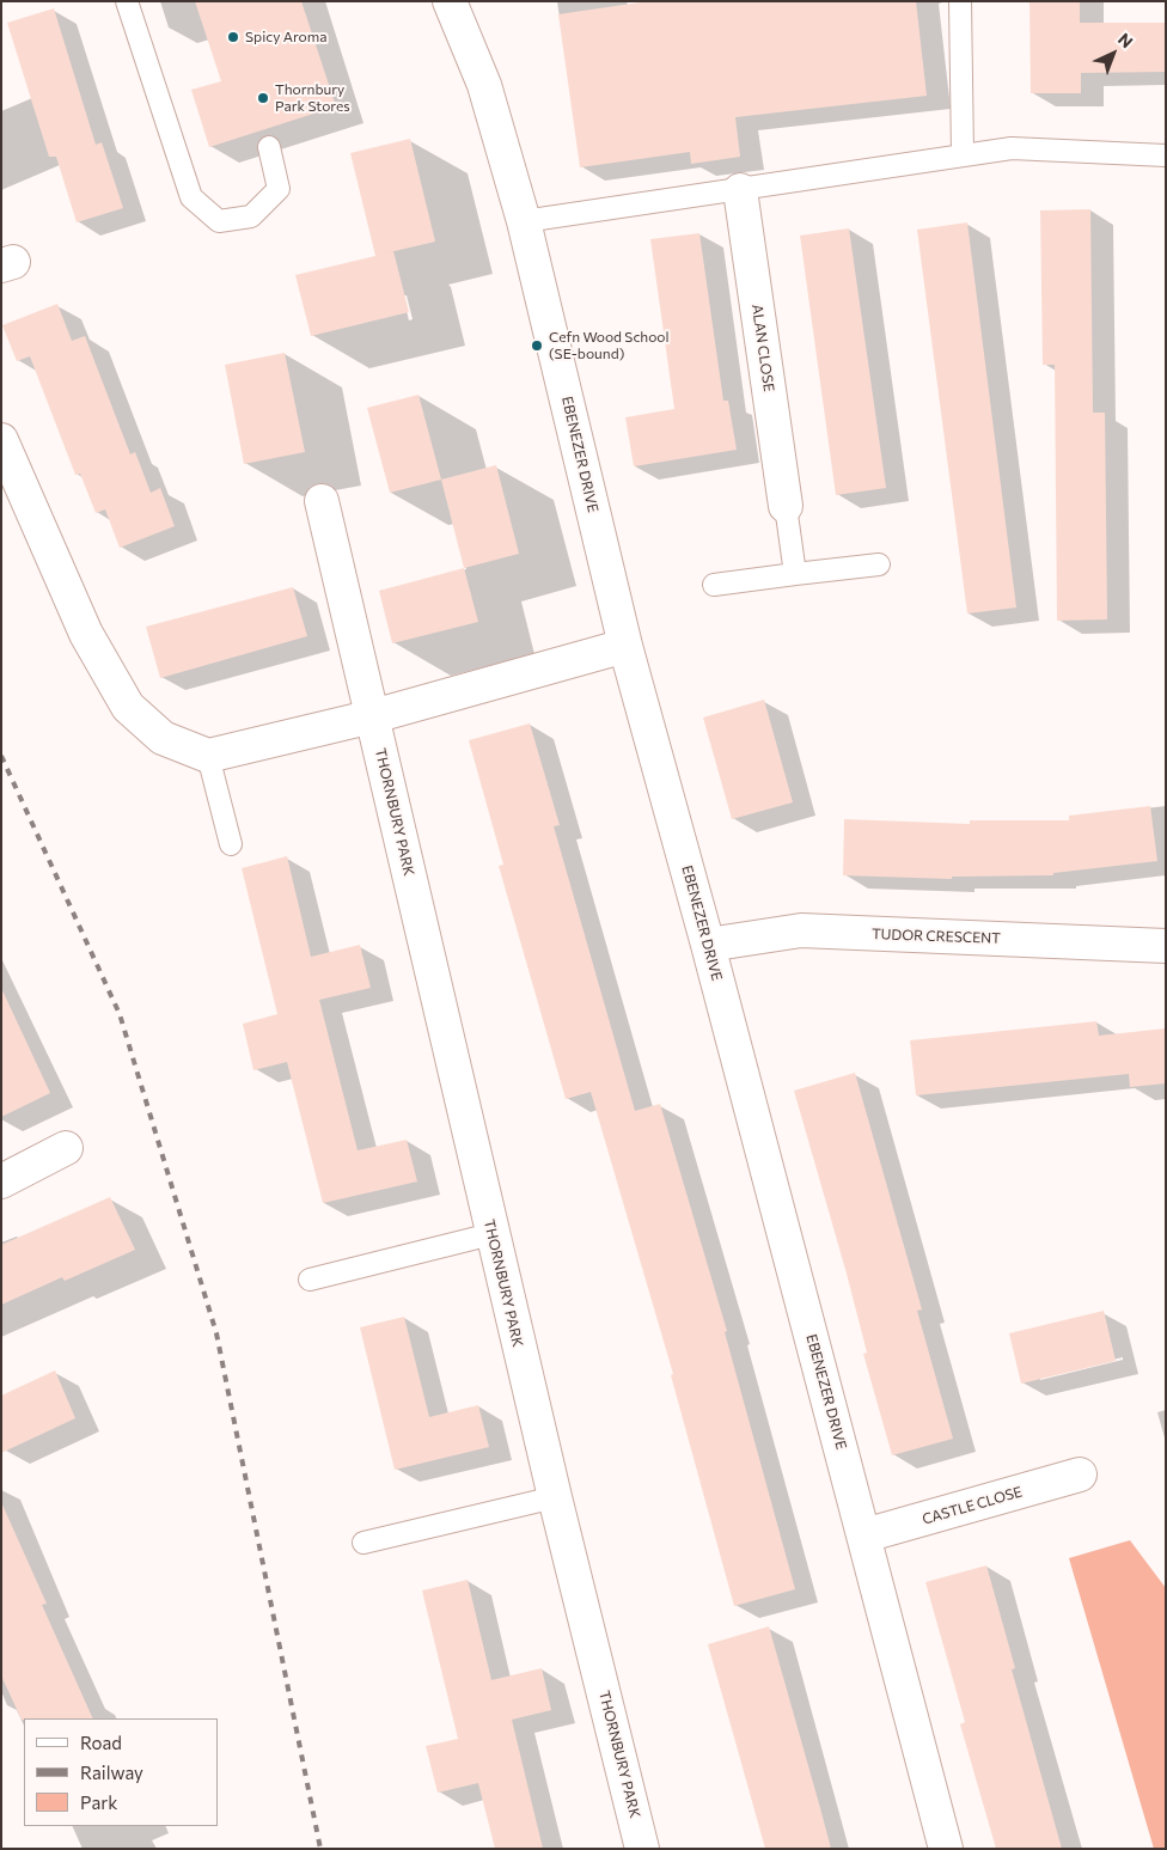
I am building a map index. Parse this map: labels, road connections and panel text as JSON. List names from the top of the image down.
{
  "streets": {
    "street": [
      "ALAN CLOSE",
      "EBENEZER DRIVE",
      "THORNBURY PARK",
      "TUDOR CRESCENT",
      "CASTLE CLOSE"
    ]
  },
  "crossings": [
    ["EBENEZER DRIVE", "TUDOR CRESCENT"],
    ["EBENEZER DRIVE", "CASTLE CLOSE"]
  ],
  "places": ["Spicy Aroma", "Thornbury Park Stores", "Cefn Wood School (SE-bound)"],
  "legend": ["Road", "Railway", "Park"],
  "north": "top right"
}
